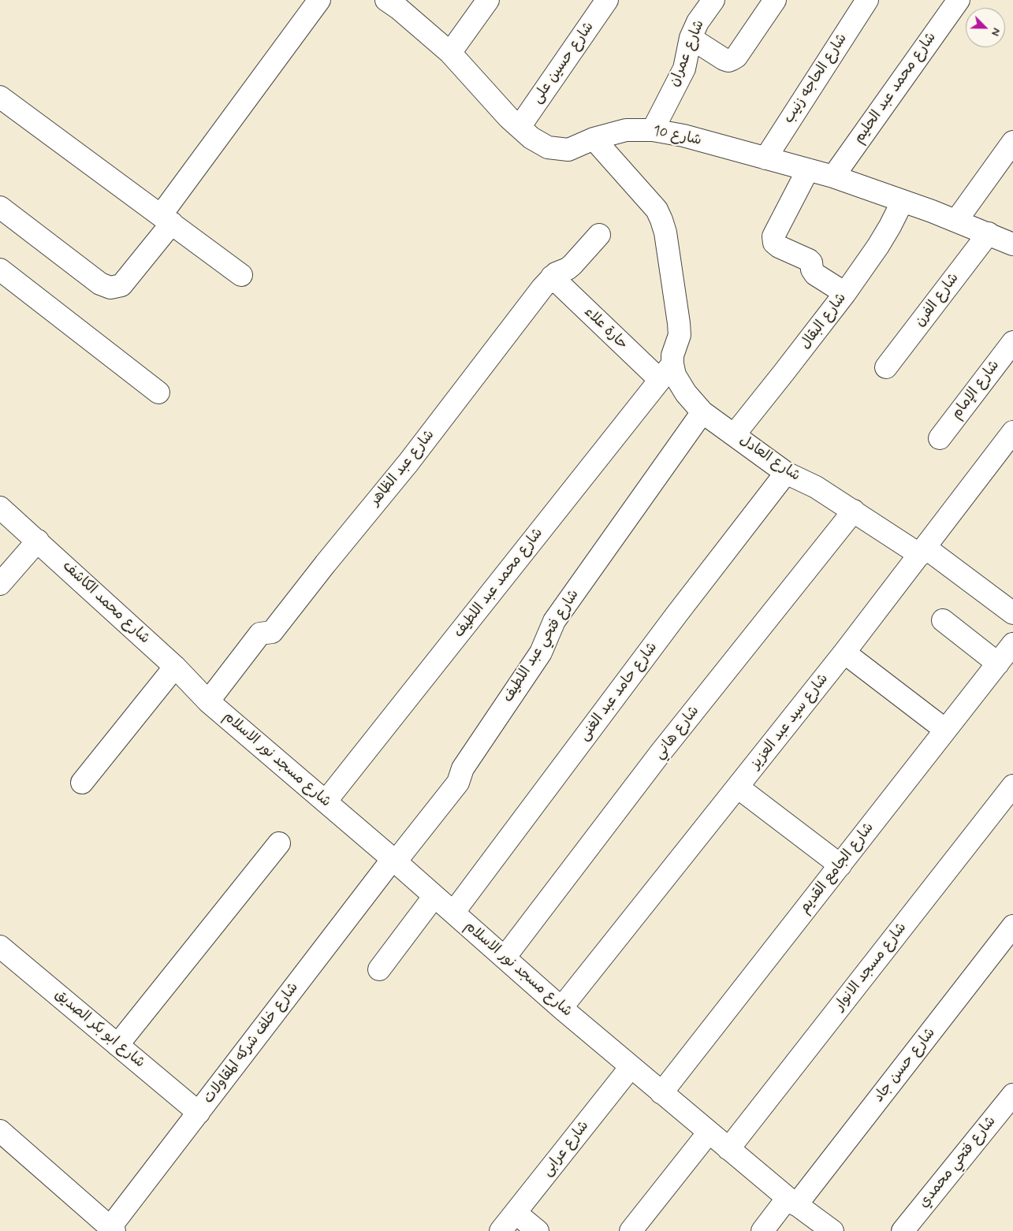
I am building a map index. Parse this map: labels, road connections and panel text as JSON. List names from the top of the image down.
{
  "streets": {
    "street": [
      "شارع عمران",
      "شارع حسين على",
      "شارع الحاجه زنيب",
      "شارع محمد عبد الحليم",
      "شارع 10",
      "شارع الفرن",
      "شارع البقال",
      "حارة علاء",
      "شارع الإمام",
      "شارع العادل",
      "شارع عبد الظاهر",
      "شارع محمد عبد اللطيف",
      "شارع محمد الكاشف",
      "شارع فتحي عبد اللطيف",
      "شارع حامد عبد الغنى",
      "شارع سيد عبد العزيز",
      "شارع هاني",
      "شارع مسجد نور الاسلام",
      "شارع الجامع القديم",
      "شارع مسجد الانوار",
      "شارع ابو بكر الصديق",
      "شارع خلف شركه المقاولات",
      "شارع حسن جاد",
      "شارع عرابى",
      "شارع فتحي محمدي"
    ]
  },
  "crossings": [
    ["شارع عمران", "شارع 10"],
    ["شارع حسين على", "شارع 10"],
    ["شارع الحاجه زنيب", "شارع 10"],
    ["شارع محمد عبد الحليم", "شارع 10"],
    ["شارع 10", "شارع الفرن"],
    ["شارع 10", "شارع البقال"],
    ["شارع البقال", "شارع العادل"],
    ["حارة علاء", "شارع العادل"],
    ["حارة علاء", "شارع عبد الظاهر"],
    ["حارة علاء", "شارع محمد عبد اللطيف"],
    ["شارع العادل", "شارع محمد عبد اللطيف"],
    ["شارع العادل", "شارع فتحي عبد اللطيف"],
    ["شارع العادل", "شارع حامد عبد الغنى"],
    ["شارع العادل", "شارع سيد عبد العزيز"],
    ["شارع العادل", "شارع هاني"],
    ["شارع عبد الظاهر", "شارع محمد الكاشف"],
    ["شارع عبد الظاهر", "شارع مسجد نور الاسلام"],
    ["شارع محمد عبد اللطيف", "شارع مسجد نور الاسلام"],
    ["شارع محمد الكاشف", "شارع مسجد نور الاسلام"],
    ["شارع فتحي عبد اللطيف", "شارع مسجد نور الاسلام"],
    ["شارع فتحي عبد اللطيف", "شارع خلف شركه المقاولات"],
    ["شارع حامد عبد الغنى", "شارع مسجد نور الاسلام"],
    ["شارع سيد عبد العزيز", "شارع مسجد نور الاسلام"],
    ["شارع هاني", "شارع مسجد نور الاسلام"],
    ["شارع مسجد نور الاسلام", "شارع الجامع القديم"],
    ["شارع مسجد نور الاسلام", "شارع مسجد الانوار"],
    ["شارع مسجد نور الاسلام", "شارع خلف شركه المقاولات"],
    ["شارع مسجد نور الاسلام", "شارع حسن جاد"],
    ["شارع مسجد نور الاسلام", "شارع عرابى"],
    ["شارع ابو بكر الصديق", "شارع خلف شركه المقاولات"]
  ],
  "north": "bottom right"
}
